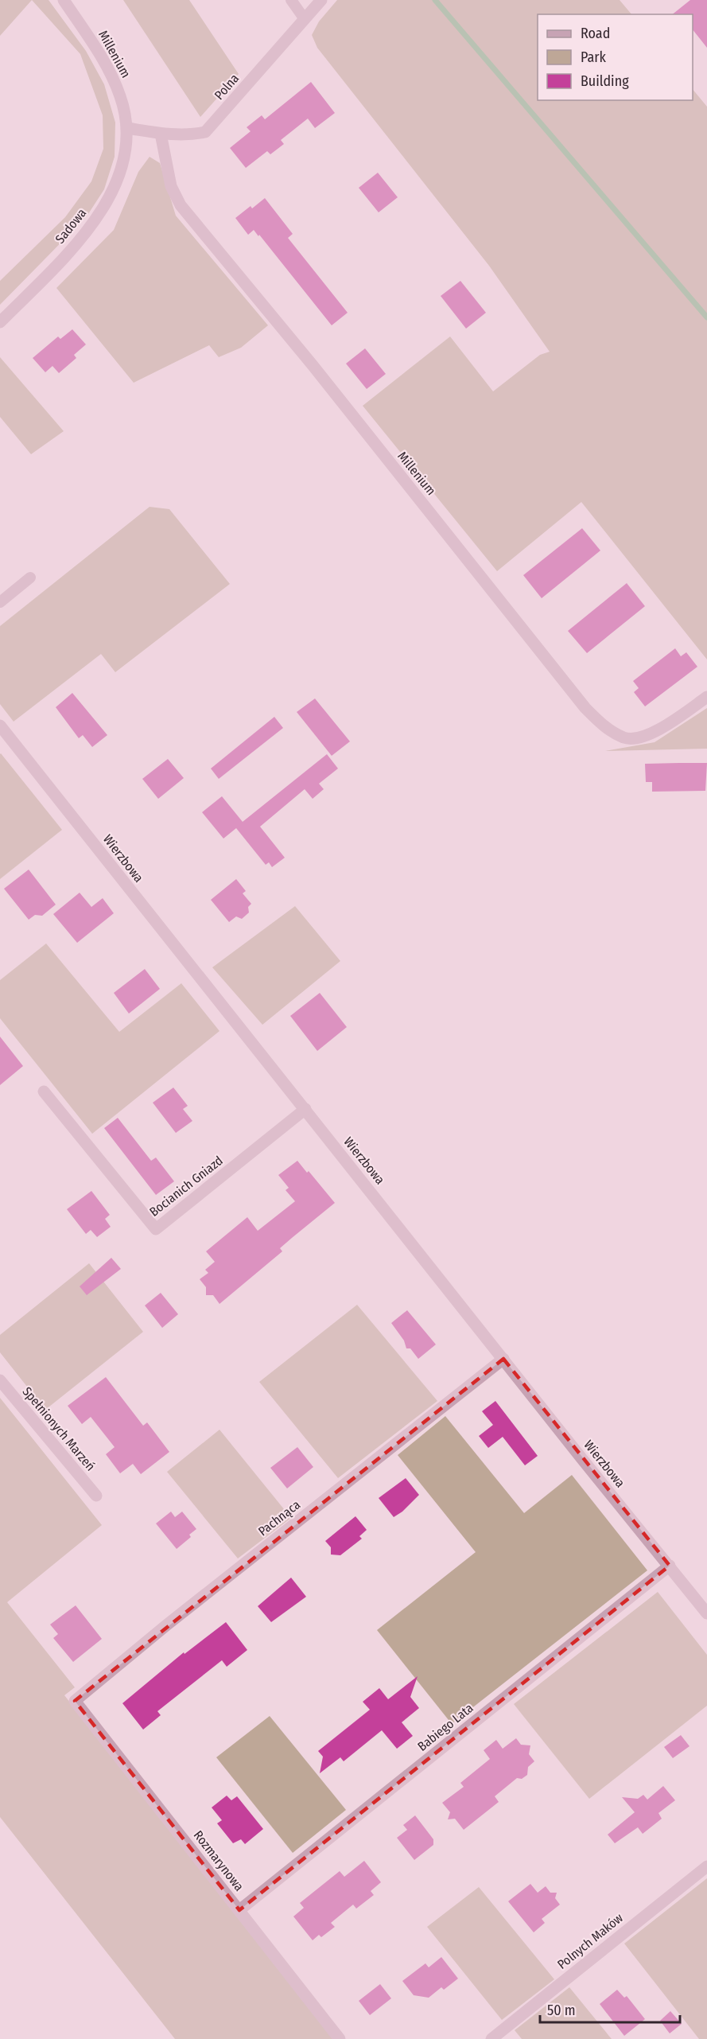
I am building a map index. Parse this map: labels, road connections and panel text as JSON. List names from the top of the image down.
{
  "streets": {
    "street": [
      "Millenium",
      "Polna",
      "Sadowa",
      "Wierzbowa",
      "Bocianich Gniazd",
      "Spełnionych Marzeń",
      "Pachnąca",
      "Babiego Lata",
      "Rozmarynowa",
      "Polnych Maków"
    ]
  },
  "crossings": [
    ["Millenium", "Polna"],
    ["Millenium", "Sadowa"],
    ["Polna", "Sadowa"],
    ["Wierzbowa", "Bocianich Gniazd"],
    ["Wierzbowa", "Pachnąca"],
    ["Wierzbowa", "Babiego Lata"],
    ["Pachnąca", "Rozmarynowa"],
    ["Babiego Lata", "Rozmarynowa"]
  ],
  "legend": ["Road", "Park", "Building"],
  "scale_bar": "50 m"
}
